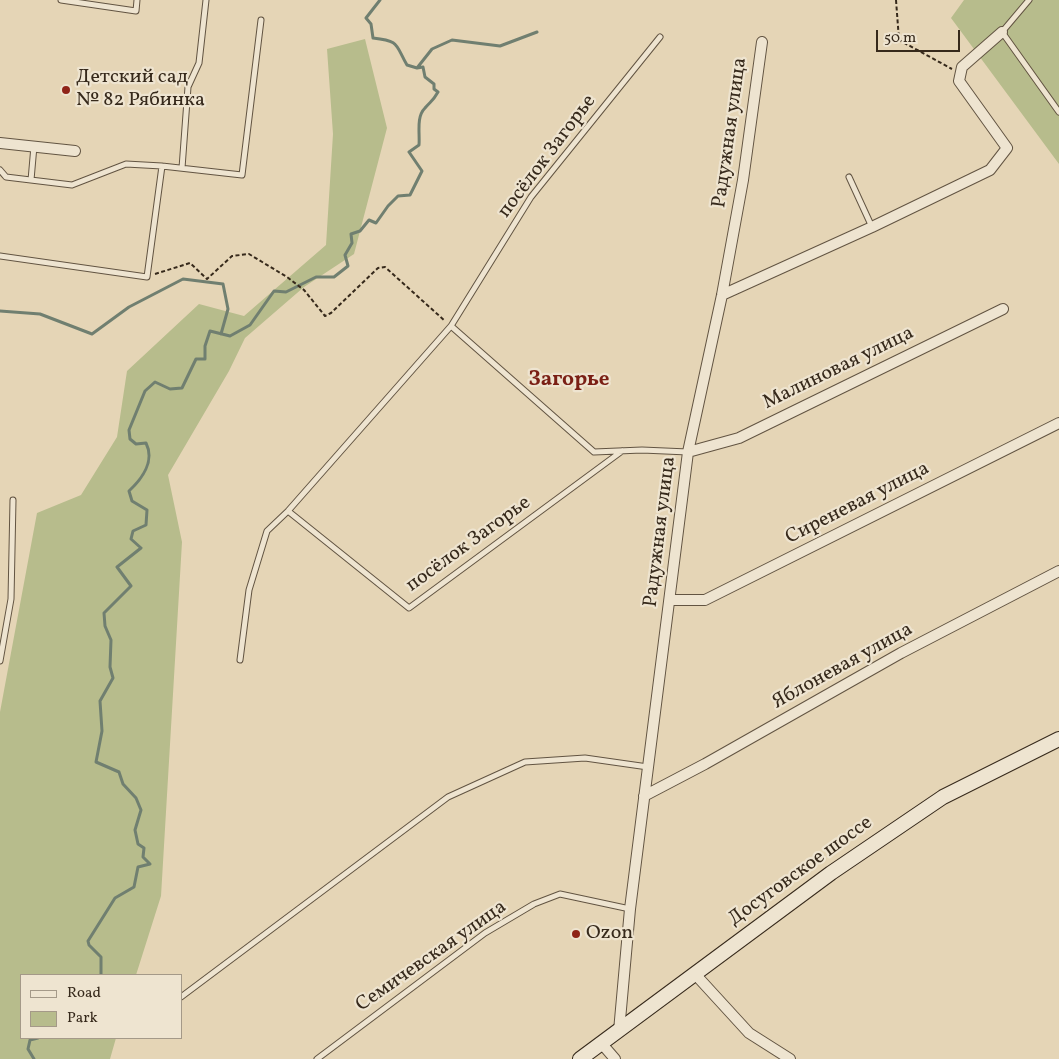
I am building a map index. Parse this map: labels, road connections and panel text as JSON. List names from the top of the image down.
{
  "streets": {
    "main road": ["Досуговское шоссе"],
    "street": [
      "Радужная улица",
      "Малиновая улица",
      "Сиреневая улица",
      "Яблоневая улица"
    ],
    "lane": ["посёлок Загорье", "Семичевская улица"]
  },
  "crossings": [
    ["Радужная улица", "Малиновая улица"],
    ["Радужная улица", "Сиреневая улица"],
    ["Радужная улица", "Яблоневая улица"],
    ["Радужная улица", "Досуговское шоссе"],
    ["Радужная улица", "Семичевская улица"]
  ],
  "districts": ["Загорье"],
  "places": ["Детский сад № 82 Рябинка", "Ozon"],
  "legend": ["Road", "Park"],
  "scale_bar": "50 m"
}
